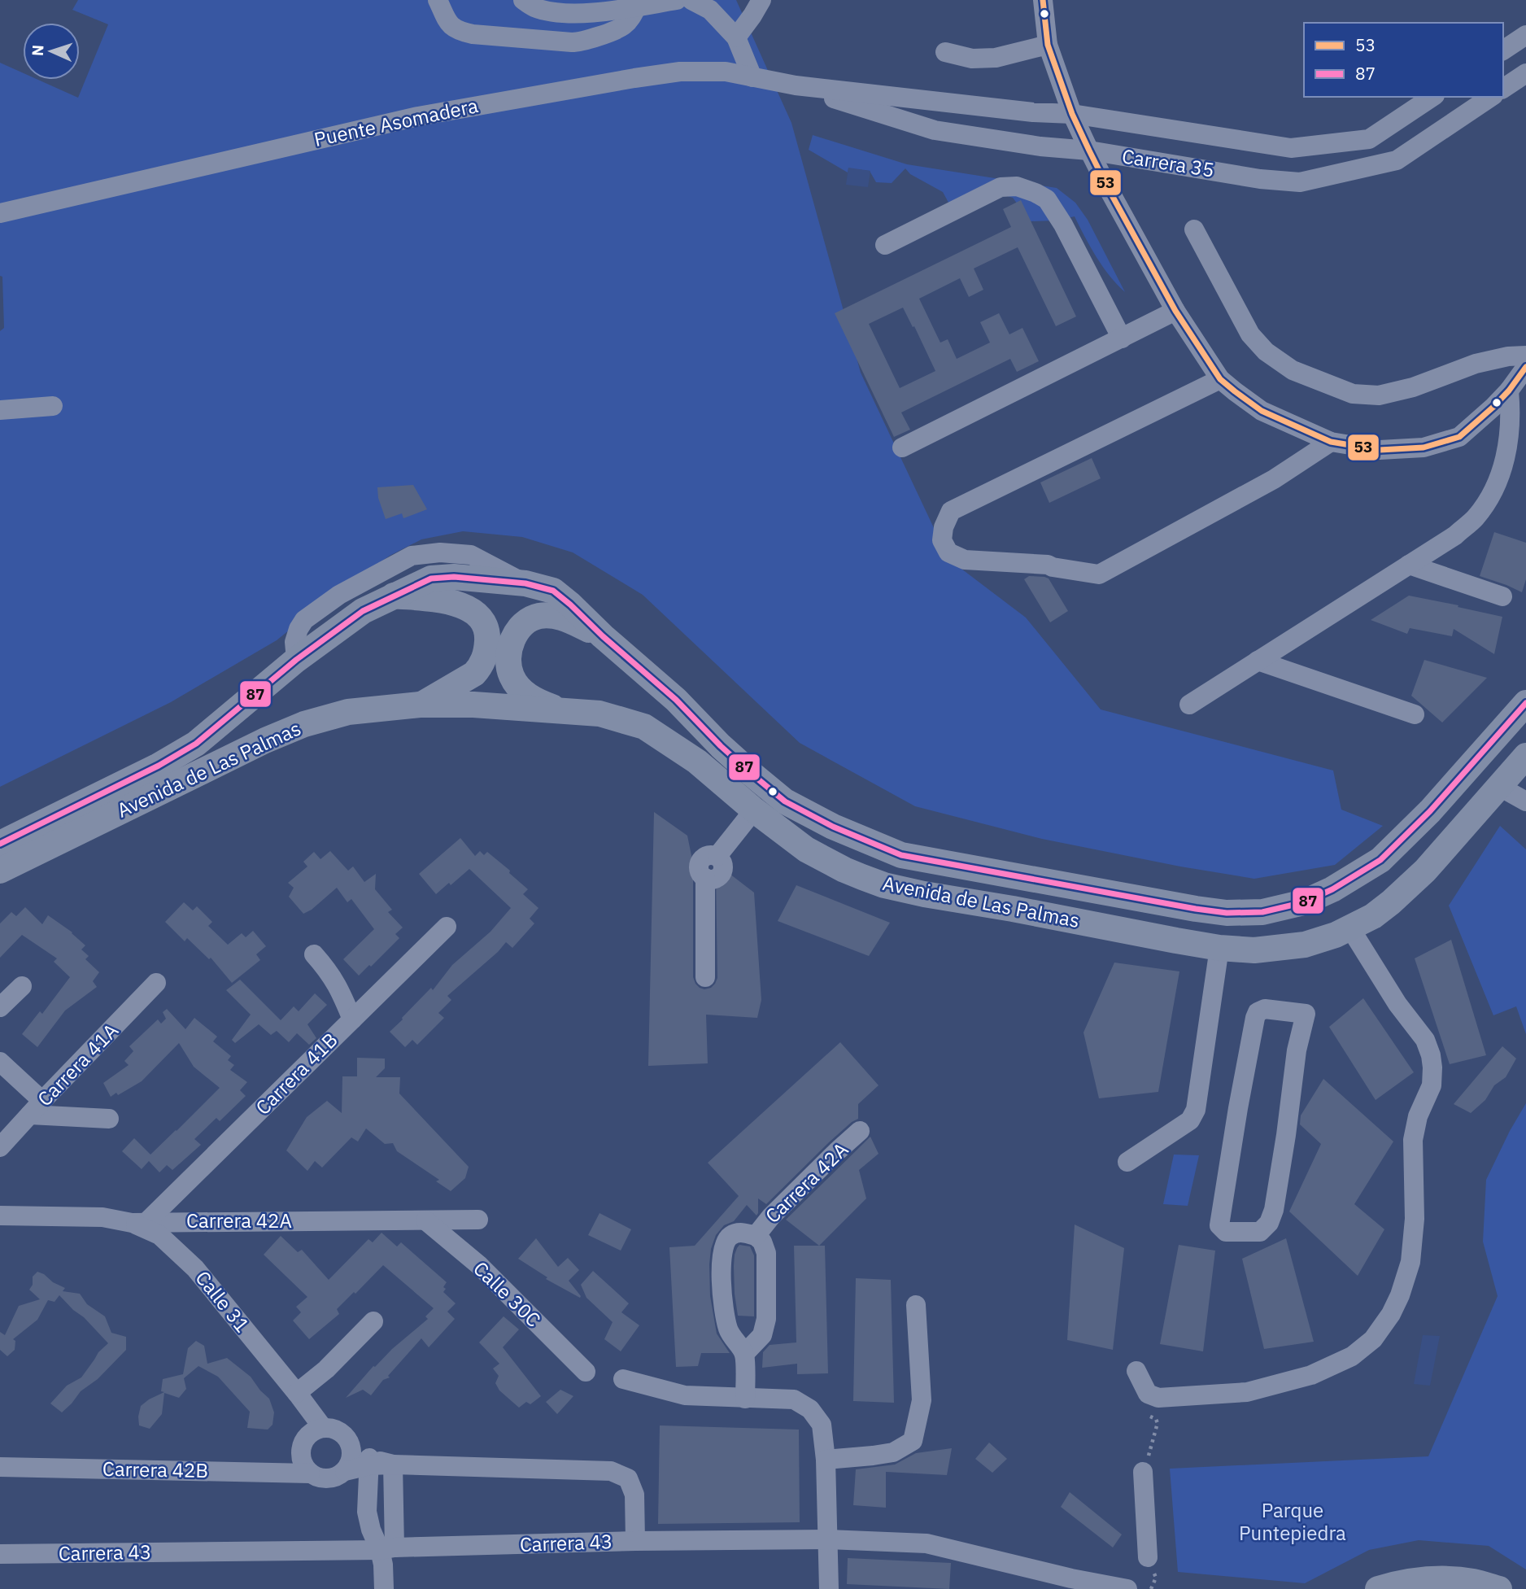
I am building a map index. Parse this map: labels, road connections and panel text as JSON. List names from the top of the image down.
{
  "streets": {
    "main road": ["Avenida de Las Palmas"],
    "street": [
      "Puente Asomadera",
      "Carrera 35",
      "Carrera 41A",
      "Carrera 41B",
      "Carrera 42A",
      "Calle 30C",
      "Calle 31",
      "Carrera 42B",
      "Carrera 43"
    ]
  },
  "crossings": [
    ["Puente Asomadera", "Carrera 35"],
    ["Carrera 41B", "Carrera 42A"],
    ["Carrera 41B", "Calle 31"],
    ["Carrera 42A", "Calle 30C"],
    ["Carrera 42A", "Calle 31"],
    ["Calle 31", "Carrera 42B"]
  ],
  "parks": ["Parque Puntepiedra"],
  "lines": ["transit line 53", "transit line 87"],
  "legend": ["53", "87"],
  "north": "left"
}
